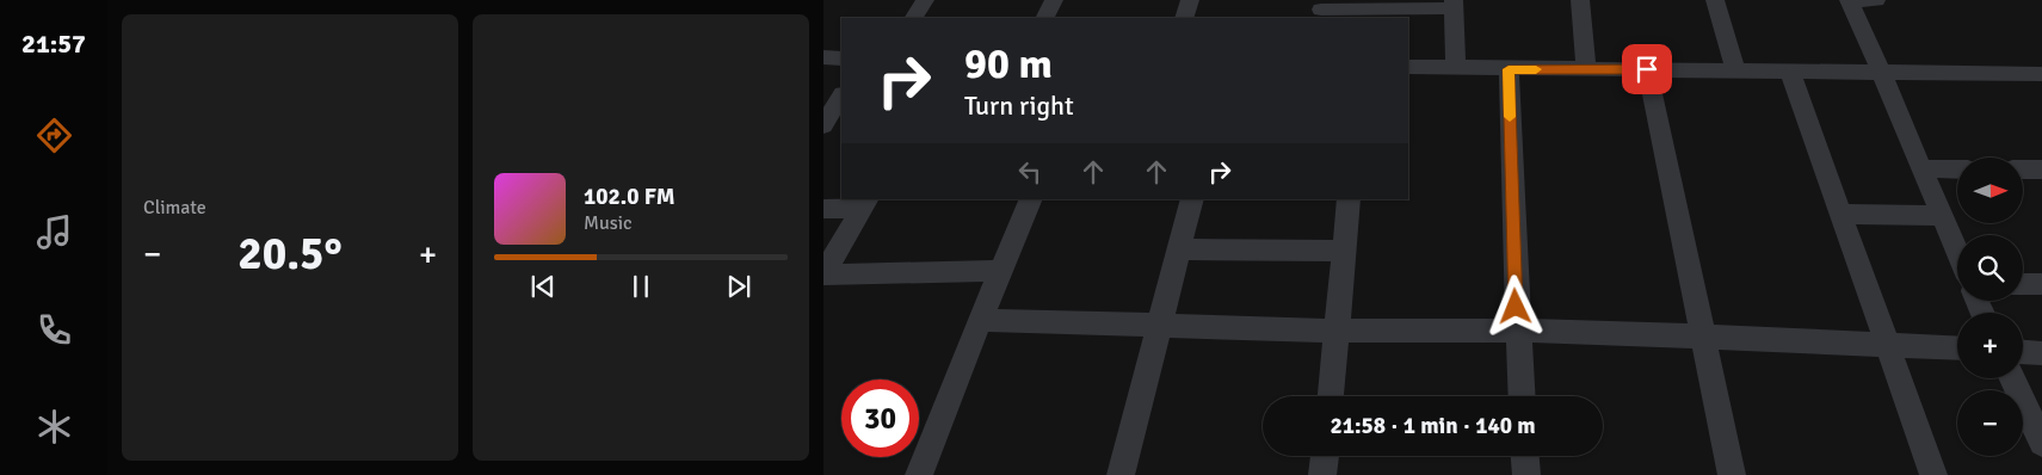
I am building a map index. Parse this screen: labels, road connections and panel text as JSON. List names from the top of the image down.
{
  "north": "right",
  "page": {
    "tabs": "21:57",
    "tile": "Climate",
    "turn": ["90 m", "Turn right"],
    "map_buttons": ["+", "−"],
    "song": ["102.0 FM", "Music"],
    "heat": ["−", "20.5°", "+"],
    "limit": "30",
    "trip": "21:58 · 1 min · 140 m"
  }
}
